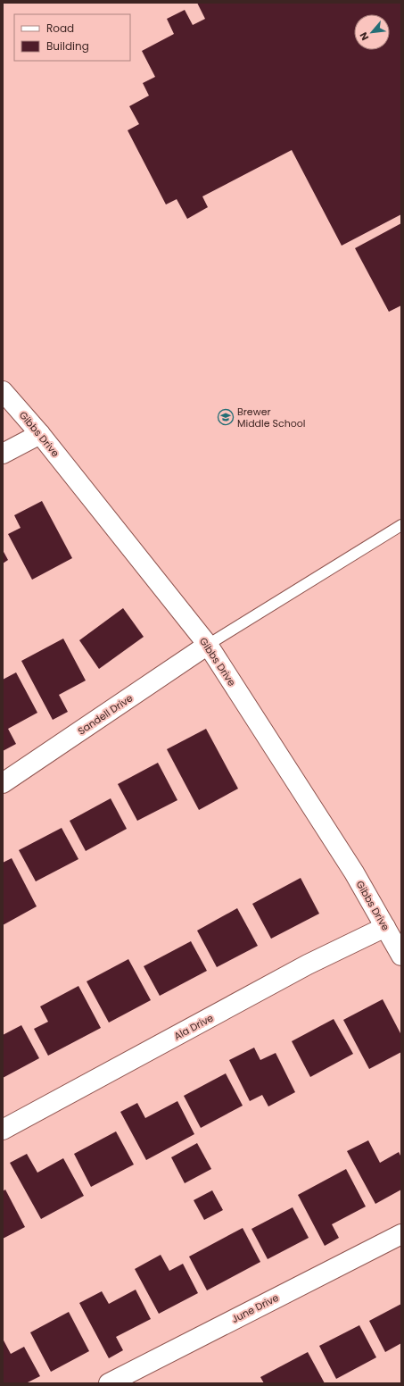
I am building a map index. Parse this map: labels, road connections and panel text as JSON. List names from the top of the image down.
{
  "streets": {
    "street": [
      "Gibbs Drive",
      "Sandell Drive",
      "Ala Drive",
      "June Drive"
    ]
  },
  "crossings": [
    ["Gibbs Drive", "Sandell Drive"],
    ["Gibbs Drive", "Ala Drive"]
  ],
  "places": {
    "school or university": ["Brewer Middle School"]
  },
  "legend": ["Road", "Building"],
  "north": "bottom left"
}
